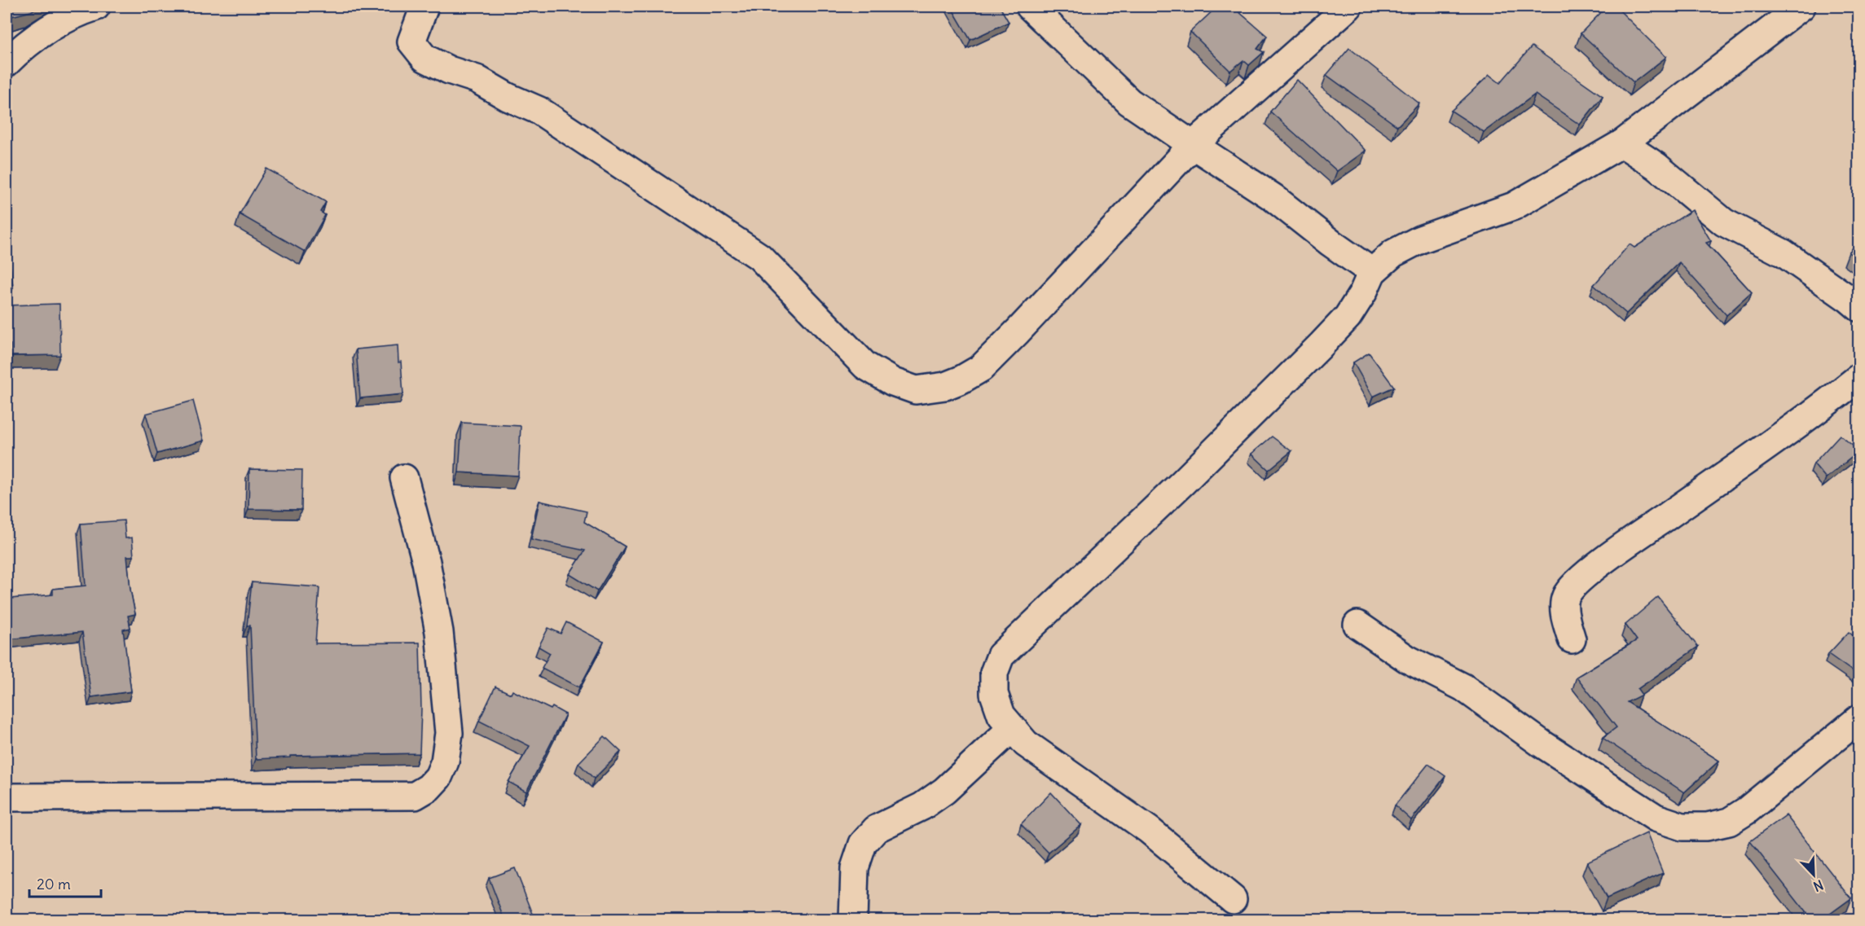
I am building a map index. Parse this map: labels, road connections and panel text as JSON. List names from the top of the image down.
{
  "scale_bar": "20 m",
  "north": "bottom right"
}
